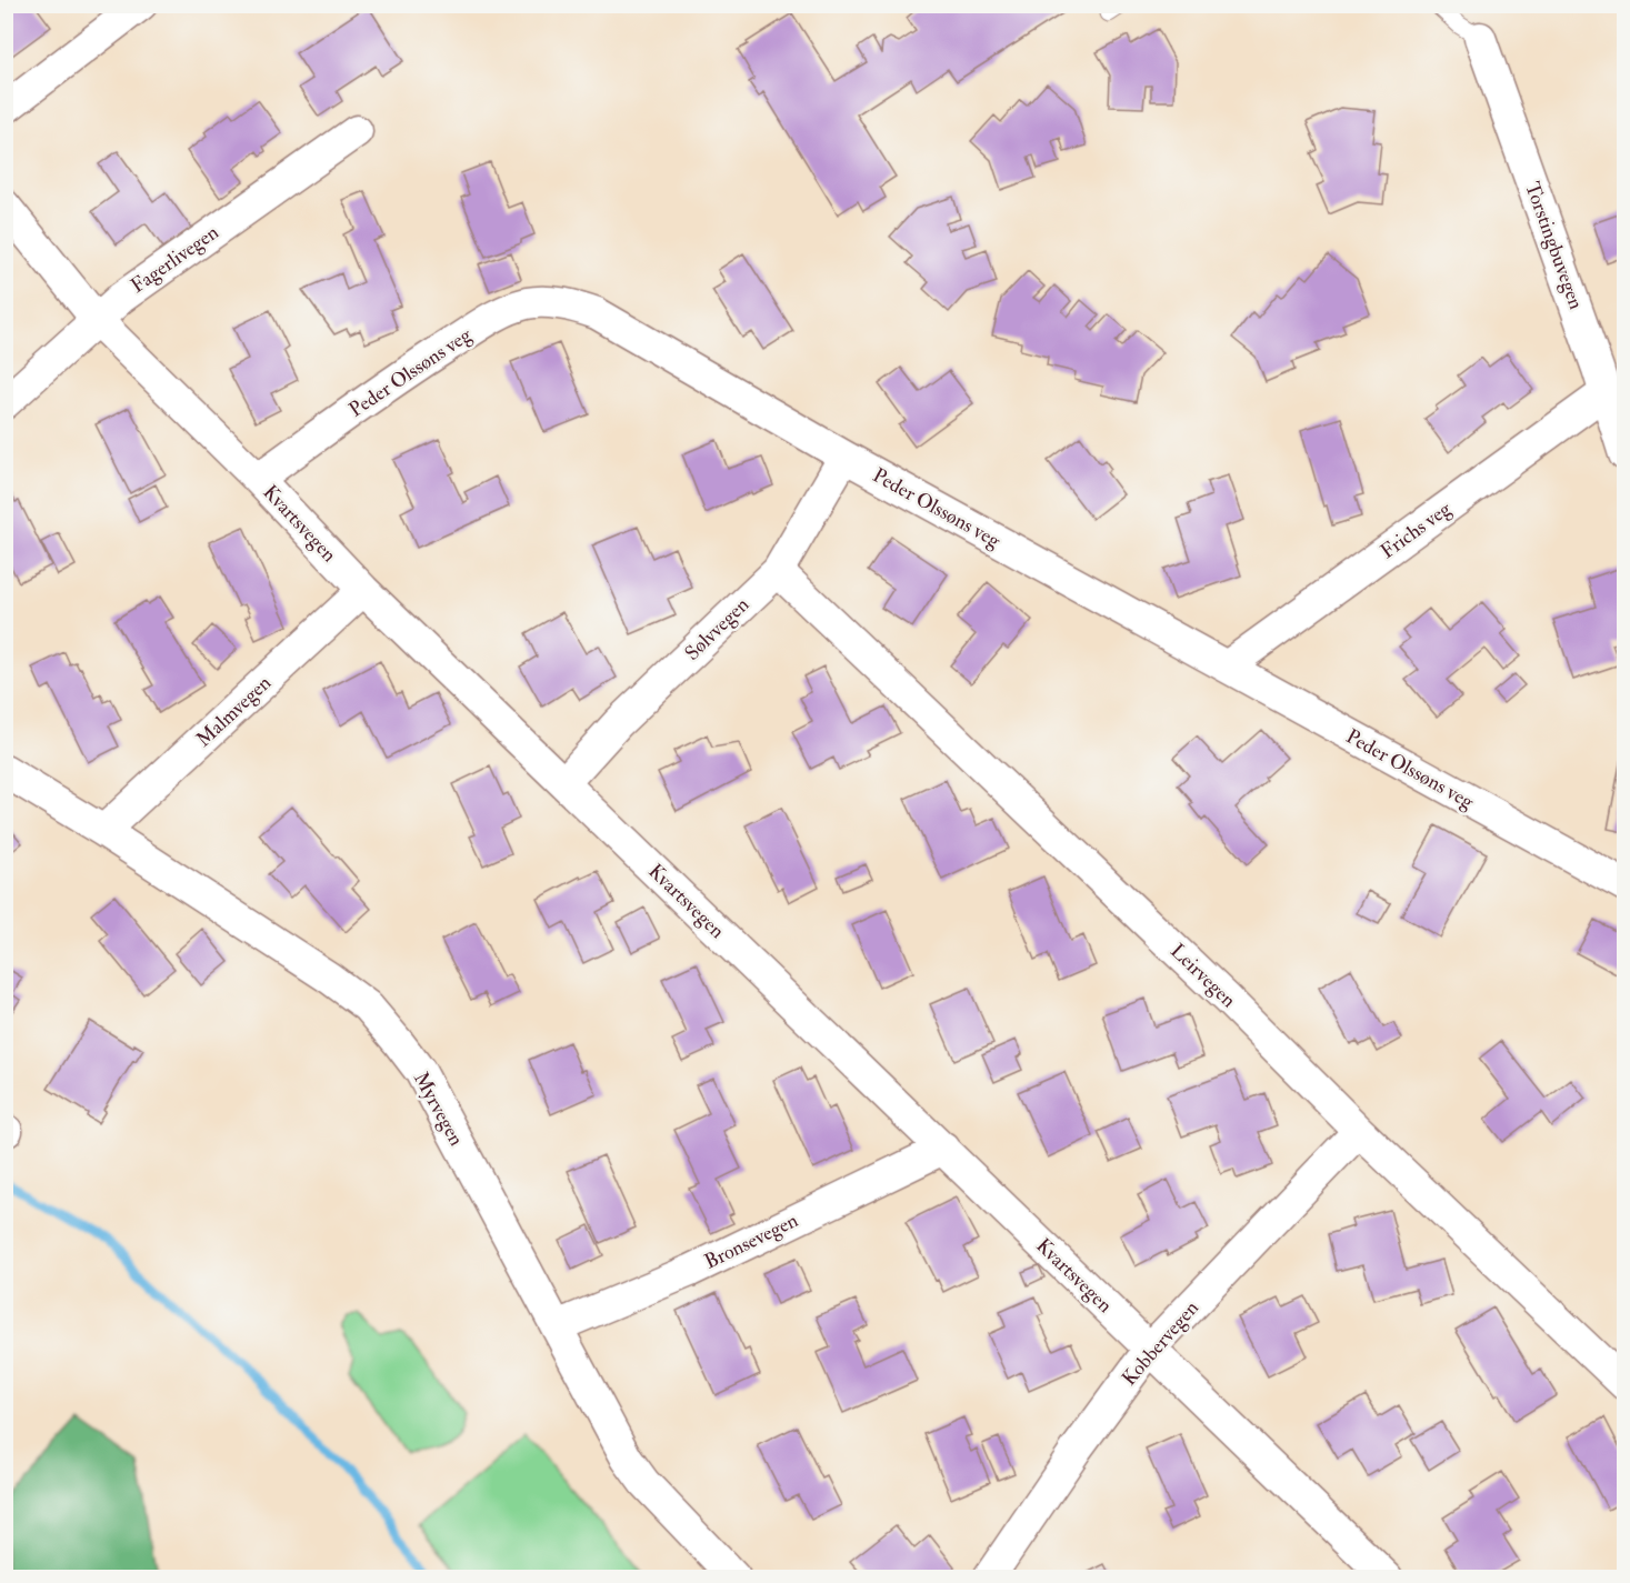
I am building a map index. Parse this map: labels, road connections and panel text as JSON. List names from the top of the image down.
{
  "streets": {
    "street": [
      "Torstingbuvegen",
      "Fagerlivegen",
      "Peder Olssøns veg",
      "Kvartsvegen",
      "Frichs veg",
      "Sølvvegen",
      "Malmvegen",
      "Leirvegen",
      "Myrvegen",
      "Bronsevegen",
      "Kobbervegen"
    ]
  },
  "crossings": [
    ["Torstingbuvegen", "Frichs veg"],
    ["Fagerlivegen", "Kvartsvegen"],
    ["Peder Olssøns veg", "Kvartsvegen"],
    ["Peder Olssøns veg", "Frichs veg"],
    ["Peder Olssøns veg", "Sølvvegen"],
    ["Kvartsvegen", "Sølvvegen"],
    ["Kvartsvegen", "Malmvegen"],
    ["Kvartsvegen", "Bronsevegen"],
    ["Kvartsvegen", "Kobbervegen"],
    ["Sølvvegen", "Leirvegen"],
    ["Malmvegen", "Myrvegen"],
    ["Leirvegen", "Kobbervegen"],
    ["Myrvegen", "Bronsevegen"]
  ]
}
